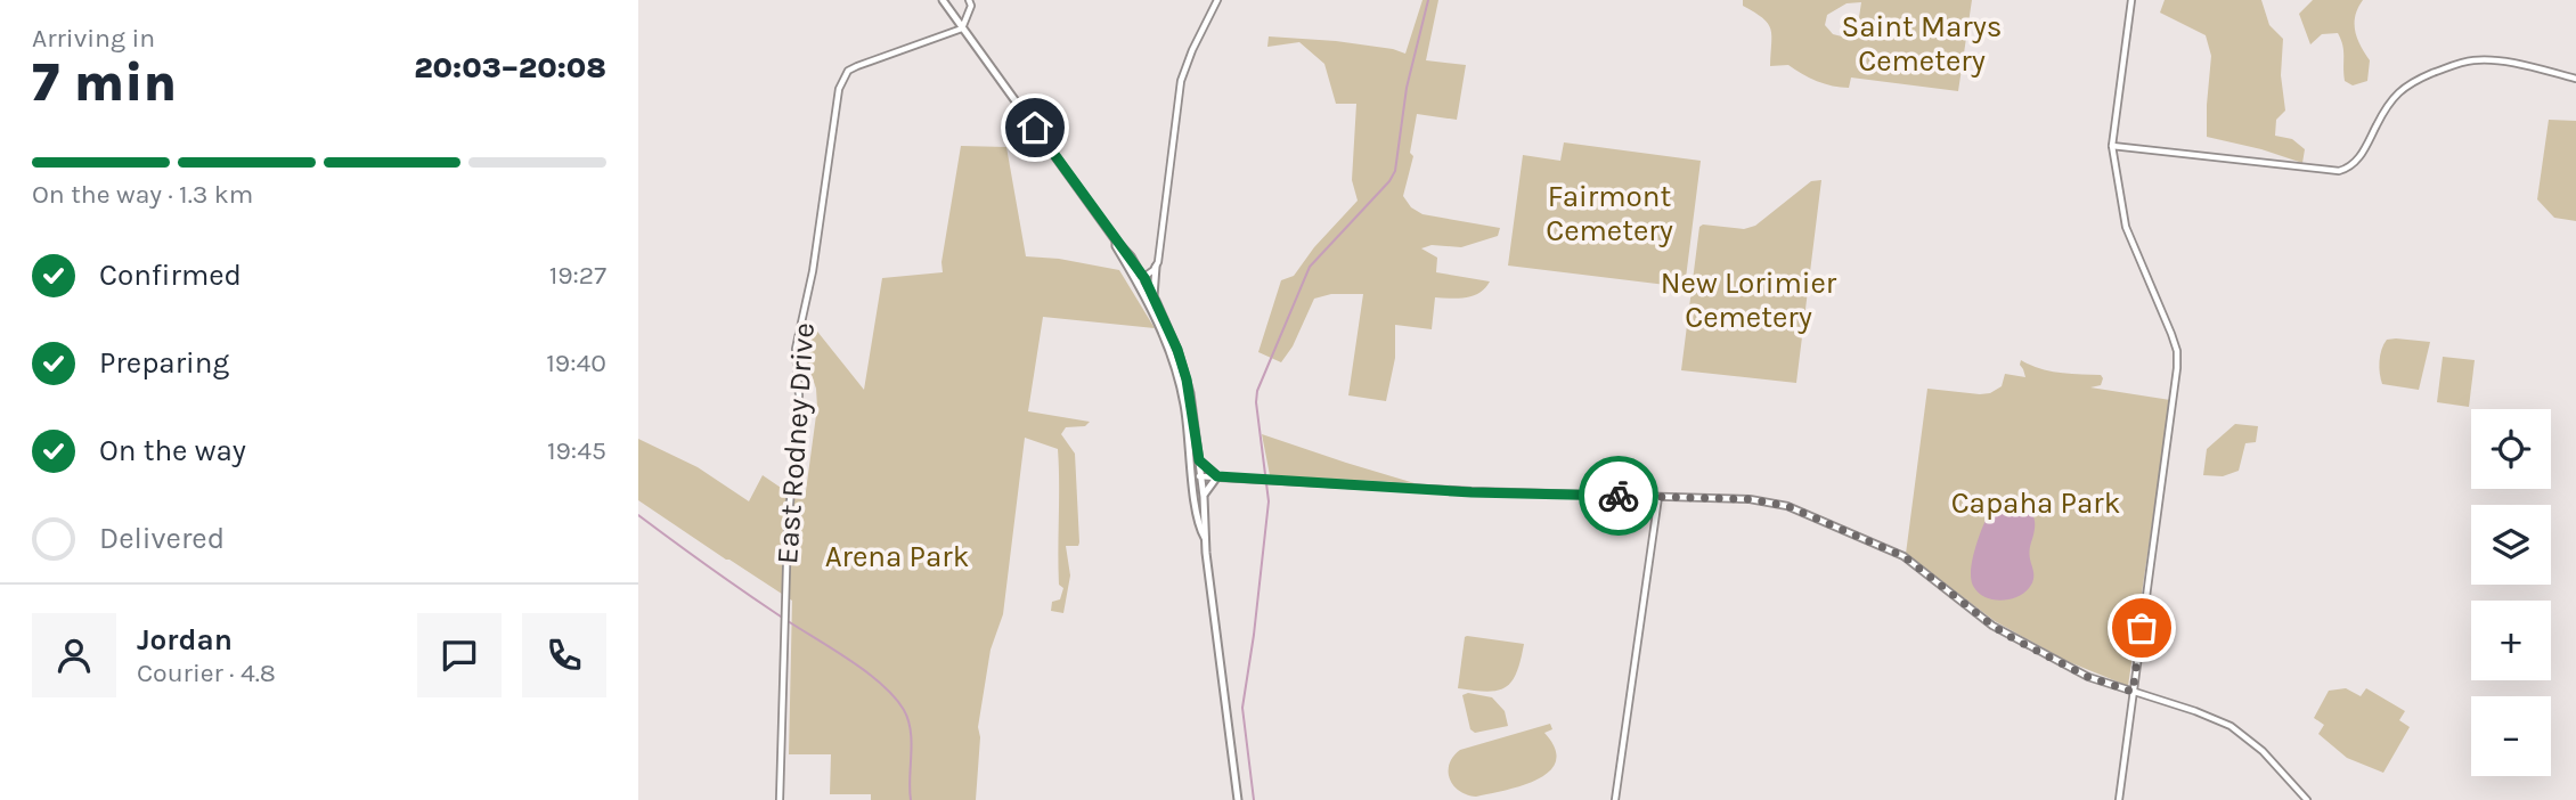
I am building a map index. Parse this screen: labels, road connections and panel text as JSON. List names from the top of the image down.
{
  "streets": {
    "street": ["East Rodney Drive"]
  },
  "parks": [
    "Saint Marys Cemetery",
    "Fairmont Cemetery",
    "New Lorimier Cemetery",
    "Capaha Park",
    "Arena Park"
  ],
  "page": {
    "heading": ["7 min", "Arriving in", "20:03–20:08"],
    "panel": ["Jordan", "Courier · 4.8"],
    "bar": "On the way · 1.3 km",
    "list": [
      ["Confirmed", "19:27"],
      ["Preparing", "19:40"],
      ["On the way", "19:45"],
      "Delivered"
    ],
    "map_buttons": ["+", "−"]
  }
}
